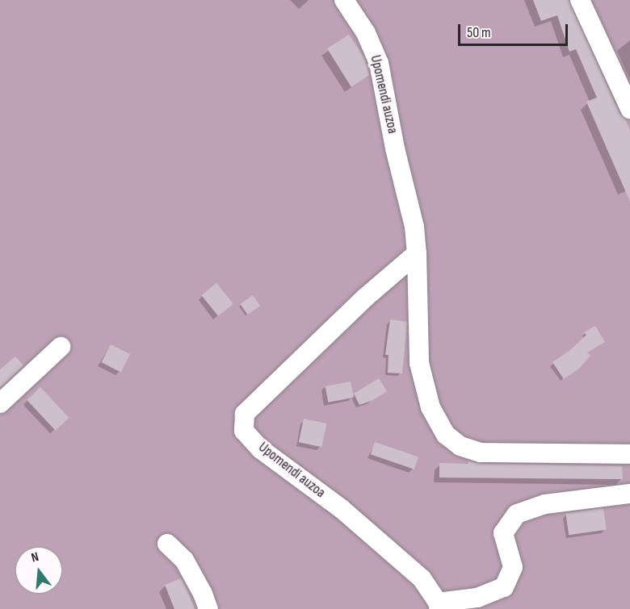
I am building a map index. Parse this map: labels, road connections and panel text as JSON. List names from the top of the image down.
{
  "streets": {
    "lane": ["Upomendi auzoa"]
  },
  "scale_bar": "50 m",
  "north": "top"
}
